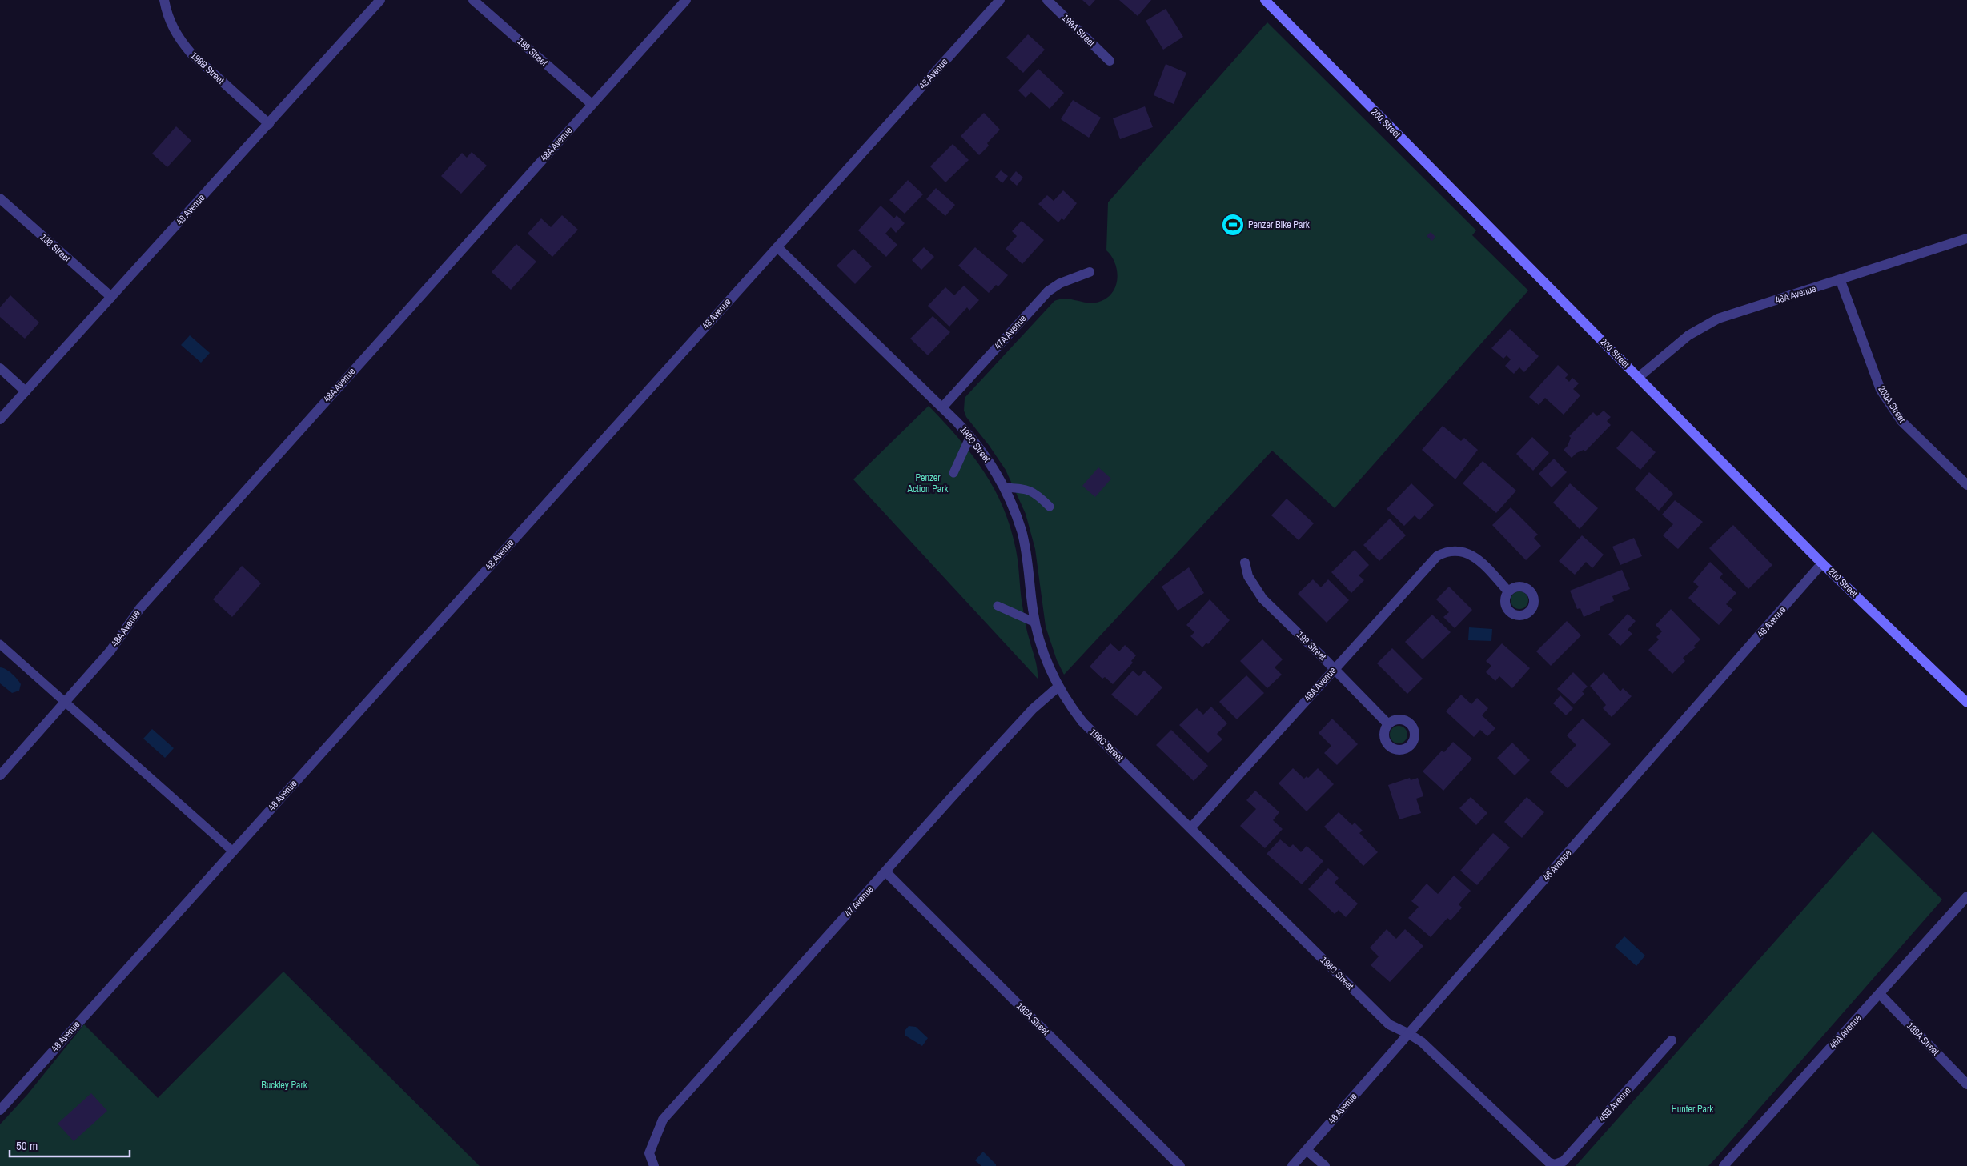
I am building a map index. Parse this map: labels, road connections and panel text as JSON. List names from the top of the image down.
{
  "streets": {
    "main road": ["200 Street"],
    "street": [
      "199A Street",
      "199 Street",
      "198B Street",
      "48 Avenue",
      "48A Avenue",
      "49 Avenue",
      "198 Street",
      "46A Avenue",
      "47A Avenue",
      "200A Street",
      "198C Street",
      "46 Avenue",
      "47 Avenue",
      "198A Street",
      "45A Avenue",
      "45B Avenue"
    ]
  },
  "crossings": [
    ["199A Street", "45A Avenue"],
    ["199 Street", "48A Avenue"],
    ["199 Street", "46A Avenue"],
    ["198B Street", "49 Avenue"],
    ["48 Avenue", "198C Street"],
    ["200 Street", "46A Avenue"],
    ["200 Street", "46 Avenue"],
    ["49 Avenue", "198 Street"],
    ["46A Avenue", "200A Street"],
    ["46A Avenue", "198C Street"],
    ["47A Avenue", "198C Street"],
    ["198C Street", "46 Avenue"],
    ["198C Street", "47 Avenue"],
    ["198C Street", "45B Avenue"],
    ["47 Avenue", "198A Street"]
  ],
  "parks": ["Penzer Action Park", "Buckley Park", "Hunter Park"],
  "places": {
    "sports": ["Penzer Bike Park"]
  },
  "scale_bar": "50 m"
}
